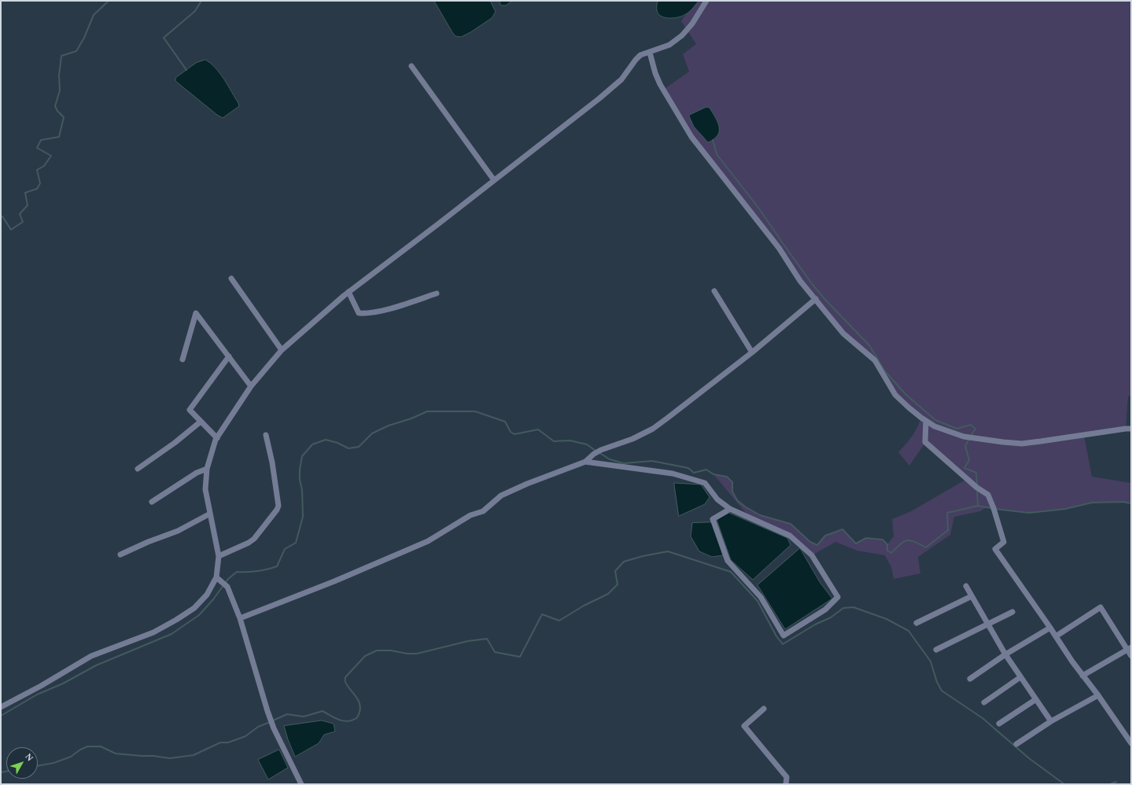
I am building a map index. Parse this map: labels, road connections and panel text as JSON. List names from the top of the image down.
{
  "north": "top right"
}
